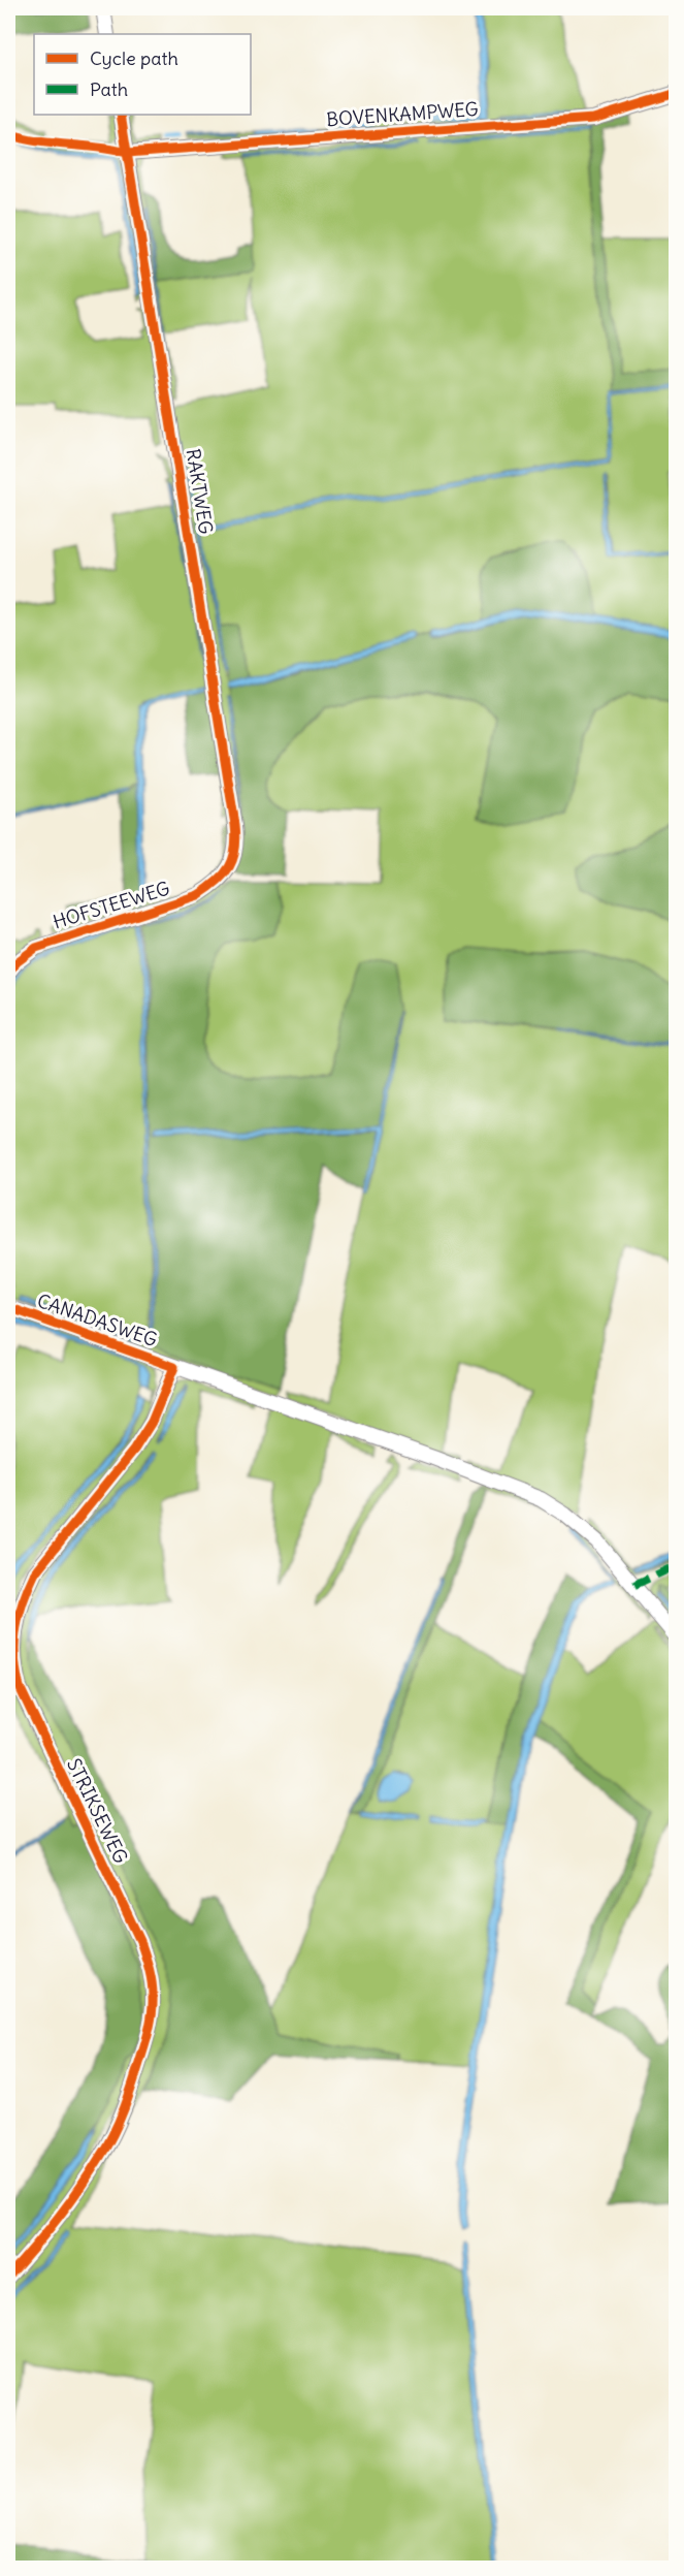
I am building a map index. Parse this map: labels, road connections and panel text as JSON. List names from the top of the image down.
{
  "streets": {
    "street": [
      "BOVENKAMPWEG",
      "RAKTWEG",
      "HOFSTEEWEG",
      "CANADASWEG",
      "STRIKSEWEG"
    ]
  },
  "crossings": [
    ["BOVENKAMPWEG", "RAKTWEG"],
    ["RAKTWEG", "HOFSTEEWEG"],
    ["CANADASWEG", "STRIKSEWEG"]
  ],
  "legend": ["Cycle path", "Path"]
}
